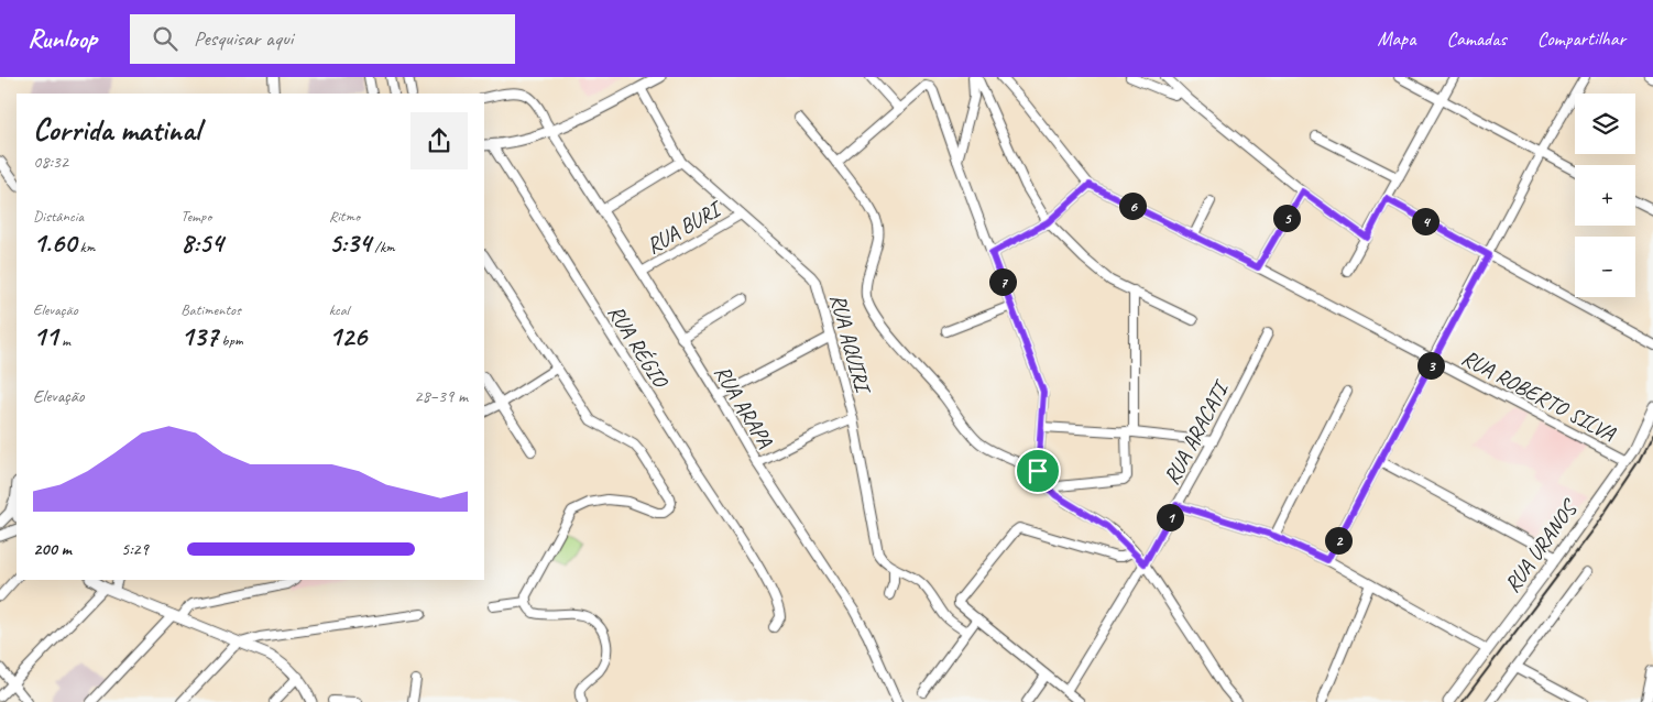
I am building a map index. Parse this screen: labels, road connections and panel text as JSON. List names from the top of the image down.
{
  "streets": {
    "main road": ["RUA URANOS"],
    "street": [
      "RUA BURI",
      "RUA AQUIRI",
      "RUA RÉGIO",
      "RUA ROBERTO SILVA",
      "RUA ARAPA",
      "RUA ARACATI"
    ]
  },
  "crossings": [
    ["RUA BURI", "RUA AQUIRI"],
    ["RUA BURI", "RUA ARAPA"],
    ["RUA ROBERTO SILVA", "RUA URANOS"]
  ],
  "page": {
    "header": "Runloop",
    "search": "Pesquisar aqui",
    "nav": ["Mapa", "Camadas", "Compartilhar"],
    "map_buttons": ["+", "−"],
    "heading": ["Corrida matinal", "08:32"],
    "stats": [
      ["Distância", "1.60 km"],
      ["Tempo", "8:54"],
      ["Ritmo", "5:34 /km"],
      ["Elevação", "11 m"],
      ["Batimentos", "137 bpm"],
      ["kcal", "126"]
    ],
    "pins": [
      "6",
      "5",
      "4",
      "7",
      "3",
      "1",
      "2"
    ],
    "chart": ["Elevação", "28–39 m"],
    "list": [
      {
        "name": "200 m",
        "note": "5:29"
      }
    ]
  }
}
